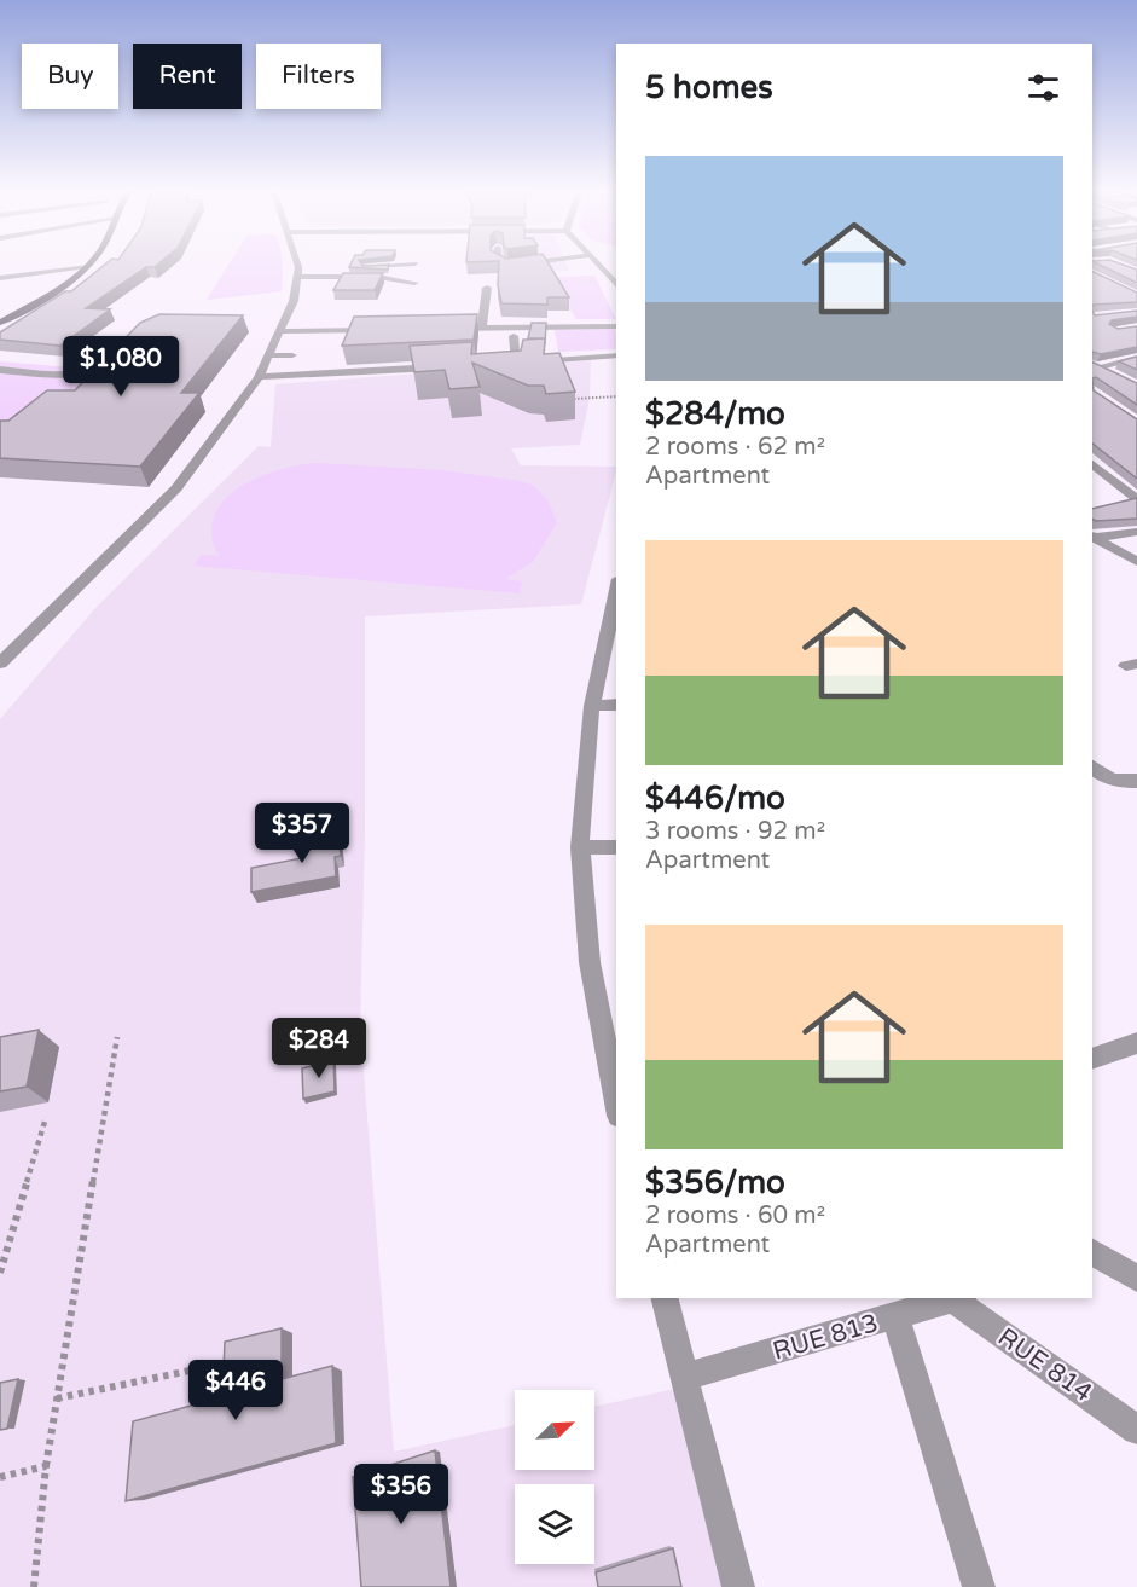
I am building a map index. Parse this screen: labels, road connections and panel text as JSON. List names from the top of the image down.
{
  "streets": {
    "street": ["RUE 813", "RUE 814"]
  },
  "crossings": [
    ["RUE 813", "RUE 814"]
  ],
  "north": "top right",
  "page": {
    "chip": ["Buy", "Rent", "Filters"],
    "heading": "5 homes",
    "list": [
      {
        "name": "$284/mo",
        "note": "2 rooms · 62 m² · Apartment"
      },
      {
        "name": "$446/mo",
        "note": "3 rooms · 92 m² · Apartment"
      },
      {
        "name": "$356/mo",
        "note": "2 rooms · 60 m² · Apartment"
      }
    ],
    "price": [
      "$1,080",
      "$357",
      "$284",
      "$446",
      "$356"
    ]
  }
}
